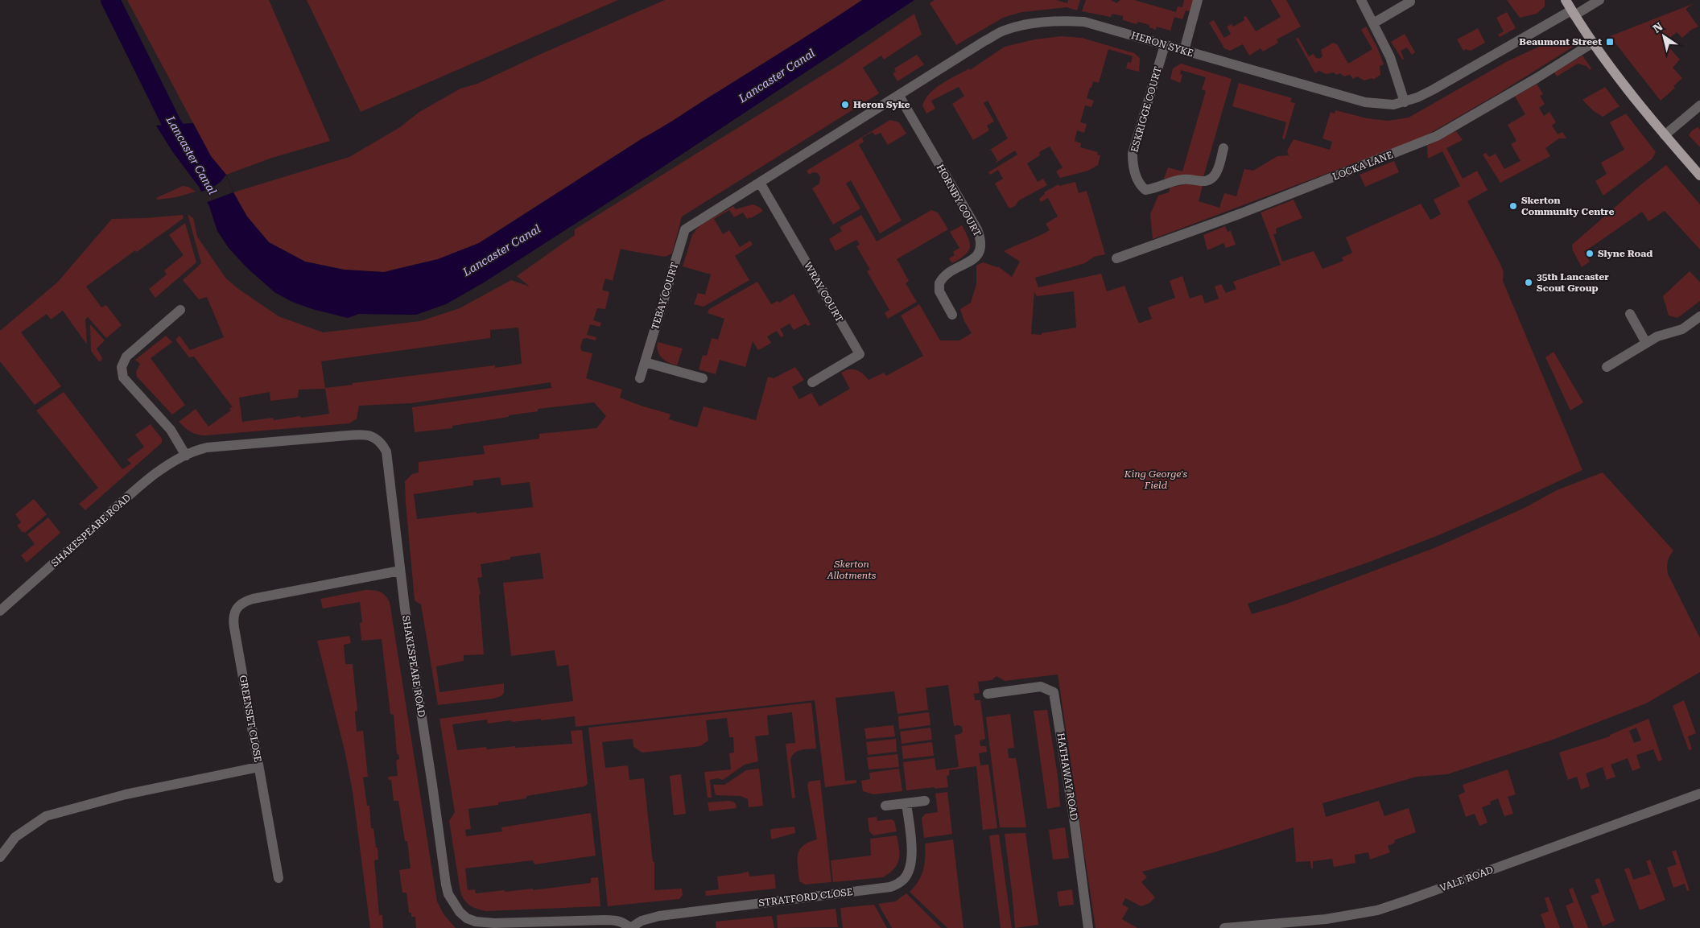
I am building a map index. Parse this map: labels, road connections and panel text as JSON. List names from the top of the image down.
{
  "streets": {
    "street": [
      "HERON SYKE",
      "ESKRIGGE COURT",
      "LOCKA LANE",
      "HORNBY COURT",
      "WRAY COURT",
      "TEBAY COURT",
      "SHAKESPEARE ROAD",
      "GREENSET CLOSE",
      "HATHAWAY ROAD",
      "VALE ROAD",
      "STRATFORD CLOSE"
    ]
  },
  "crossings": [
    ["HERON SYKE", "ESKRIGGE COURT"],
    ["HERON SYKE", "HORNBY COURT"],
    ["HERON SYKE", "WRAY COURT"],
    ["HERON SYKE", "TEBAY COURT"],
    ["SHAKESPEARE ROAD", "GREENSET CLOSE"],
    ["SHAKESPEARE ROAD", "STRATFORD CLOSE"]
  ],
  "water": ["Lancaster Canal"],
  "parks": ["King George's Field", "Skerton Allotments"],
  "places": {
    "transit": ["Beaumont Street"],
    "other": [
      "Heron Syke",
      "Skerton Community Centre",
      "Slyne Road",
      "35th Lancaster Scout Group"
    ]
  },
  "north": "top left"
}
